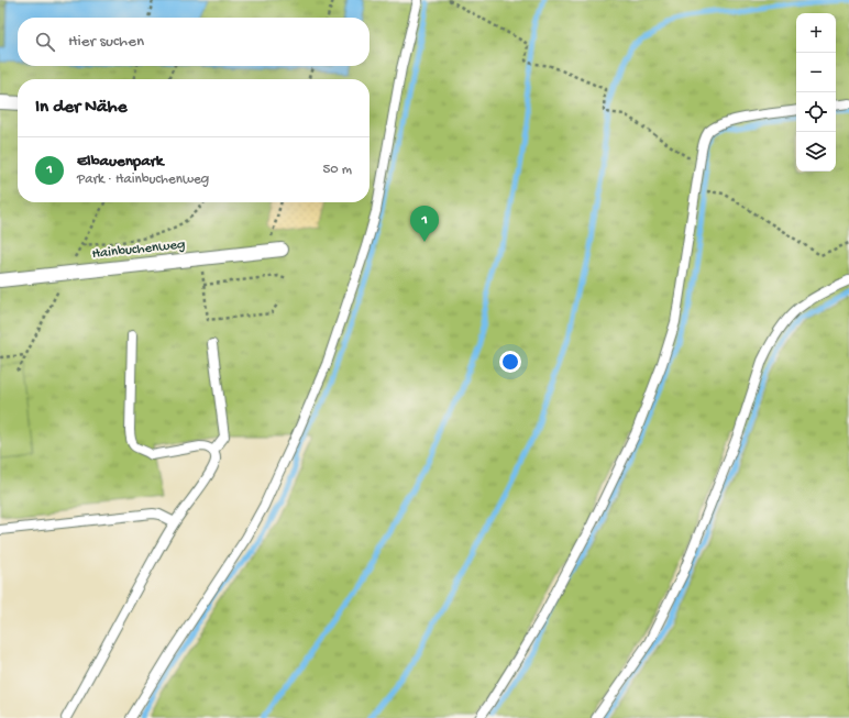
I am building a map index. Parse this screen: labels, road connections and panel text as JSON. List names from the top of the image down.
{
  "streets": {
    "street": ["Hainbuchenweg"]
  },
  "page": {
    "map_buttons": ["+", "−"],
    "search": "Hier suchen",
    "heading": "In der Nähe",
    "list": [
      {
        "mark": "1",
        "name": "Elbauenpark",
        "note": "Park · Hainbuchenweg",
        "value": "50 m"
      }
    ],
    "pins": "1"
  }
}
